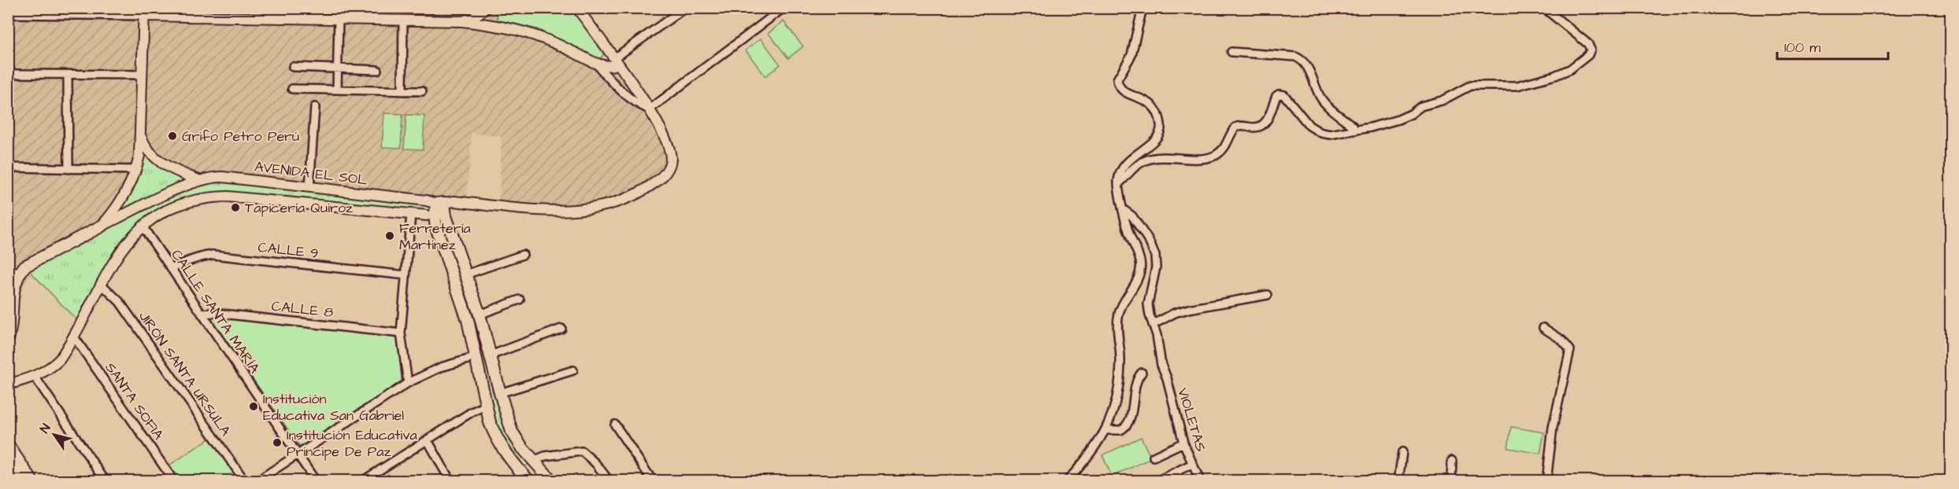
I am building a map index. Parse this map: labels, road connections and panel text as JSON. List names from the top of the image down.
{
  "streets": {
    "main road": ["AVENIDA EL SOL"],
    "street": [
      "CALLE 9",
      "CALLE 8",
      "CALLE SANTA MARÍA",
      "JIRÓN SANTA URSULA",
      "SANTA SOFIA",
      "VIOLETAS"
    ]
  },
  "crossings": [
    ["CALLE 9", "CALLE SANTA MARÍA"],
    ["CALLE 8", "CALLE SANTA MARÍA"]
  ],
  "places": [
    "Grifo Petro Perú",
    "Tapicería Quiroz",
    "Ferretería Martinez",
    "Institución Educativa San Gabriel",
    "Institución Educativa Principe De Paz"
  ],
  "scale_bar": "100 m",
  "north": "top left"
}
